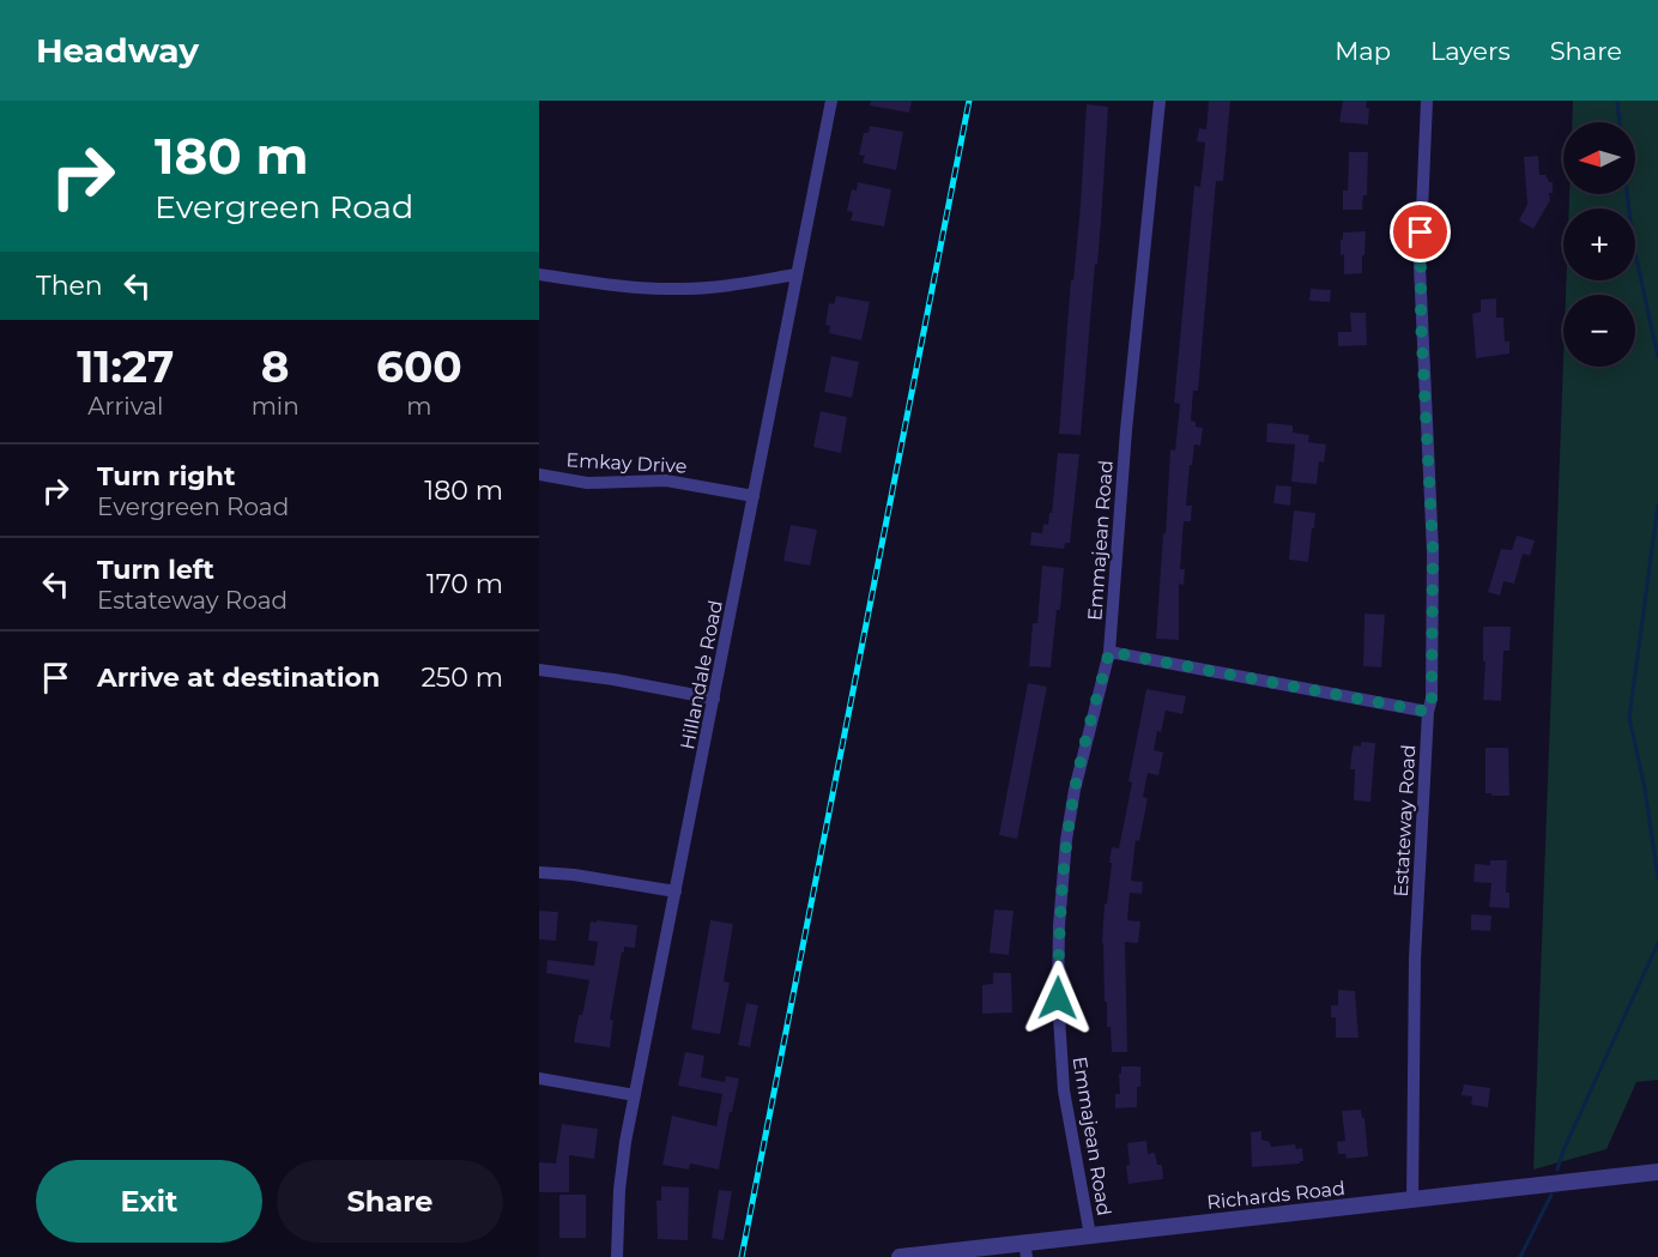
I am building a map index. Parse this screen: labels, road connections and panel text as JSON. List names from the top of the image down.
{
  "streets": {
    "street": [
      "Emkay Drive",
      "Emmajean Road",
      "Hillandale Road",
      "Estateway Road",
      "Richards Road"
    ]
  },
  "crossings": [
    ["Emkay Drive", "Hillandale Road"],
    ["Emmajean Road", "Richards Road"],
    ["Estateway Road", "Richards Road"]
  ],
  "north": "left",
  "page": {
    "header": "Headway",
    "nav": ["Map", "Layers", "Share"],
    "turn": ["180 m", "Evergreen Road"],
    "map_buttons": ["+", "−"],
    "then": "Then",
    "eta": [
      "11:27",
      "Arrival",
      "8",
      "min",
      "600",
      "m"
    ],
    "list": [
      {
        "name": "Turn right",
        "note": "Evergreen Road",
        "value": "180 m"
      },
      {
        "name": "Turn left",
        "note": "Estateway Road",
        "value": "170 m"
      },
      {
        "name": "Arrive at destination",
        "value": "250 m"
      }
    ],
    "buttons": ["Exit", "Share"]
  }
}
